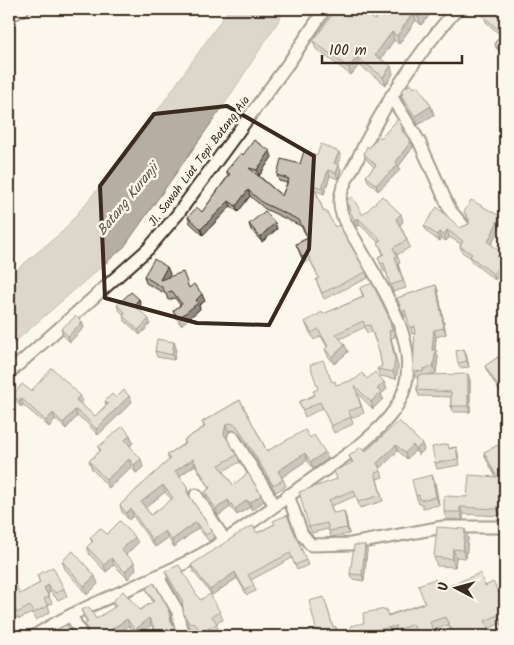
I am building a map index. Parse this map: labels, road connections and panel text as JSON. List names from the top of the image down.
{
  "streets": {
    "street": ["Jl. Sawah Liat Tepi Batang Aia"]
  },
  "water": ["Batang Kuranji"],
  "scale_bar": "100 m",
  "north": "left"
}
